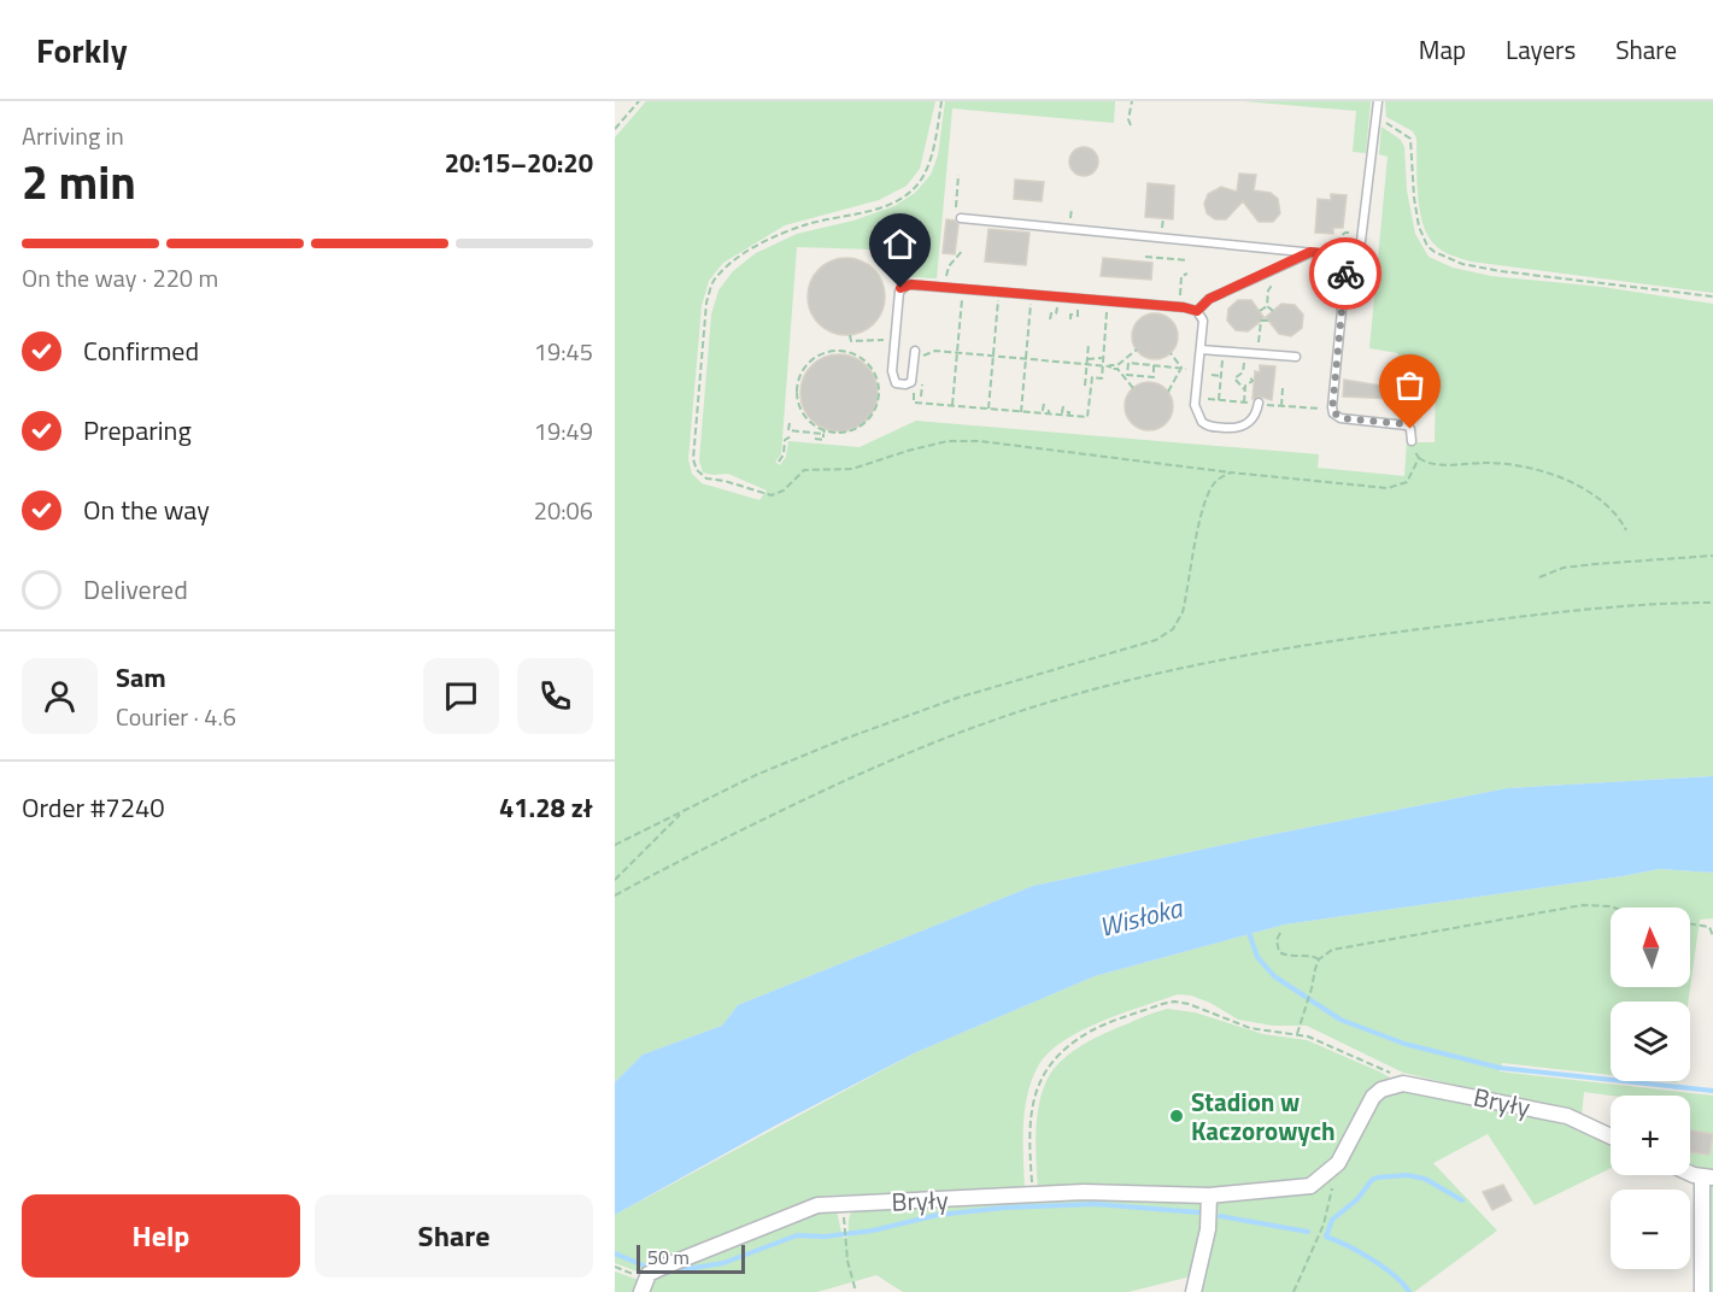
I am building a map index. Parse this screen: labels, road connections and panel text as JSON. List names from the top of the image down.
{
  "streets": {
    "street": ["Bryły"]
  },
  "water": ["Wisłoka"],
  "places": ["Stadion w Kaczorowych"],
  "scale_bar": "50 m",
  "north": "top",
  "page": {
    "header": "Forkly",
    "nav": ["Map", "Layers", "Share"],
    "heading": ["2 min", "Arriving in", "20:15–20:20"],
    "panel": [
      "Sam",
      "Courier · 4.6",
      "Order #7240",
      "41.28 zł"
    ],
    "bar": "On the way · 220 m",
    "list": [
      ["Confirmed", "19:45"],
      ["Preparing", "19:49"],
      ["On the way", "20:06"],
      "Delivered"
    ],
    "map_buttons": ["+", "−"],
    "buttons": ["Help", "Share"],
    "scale": "50 m"
  }
}
